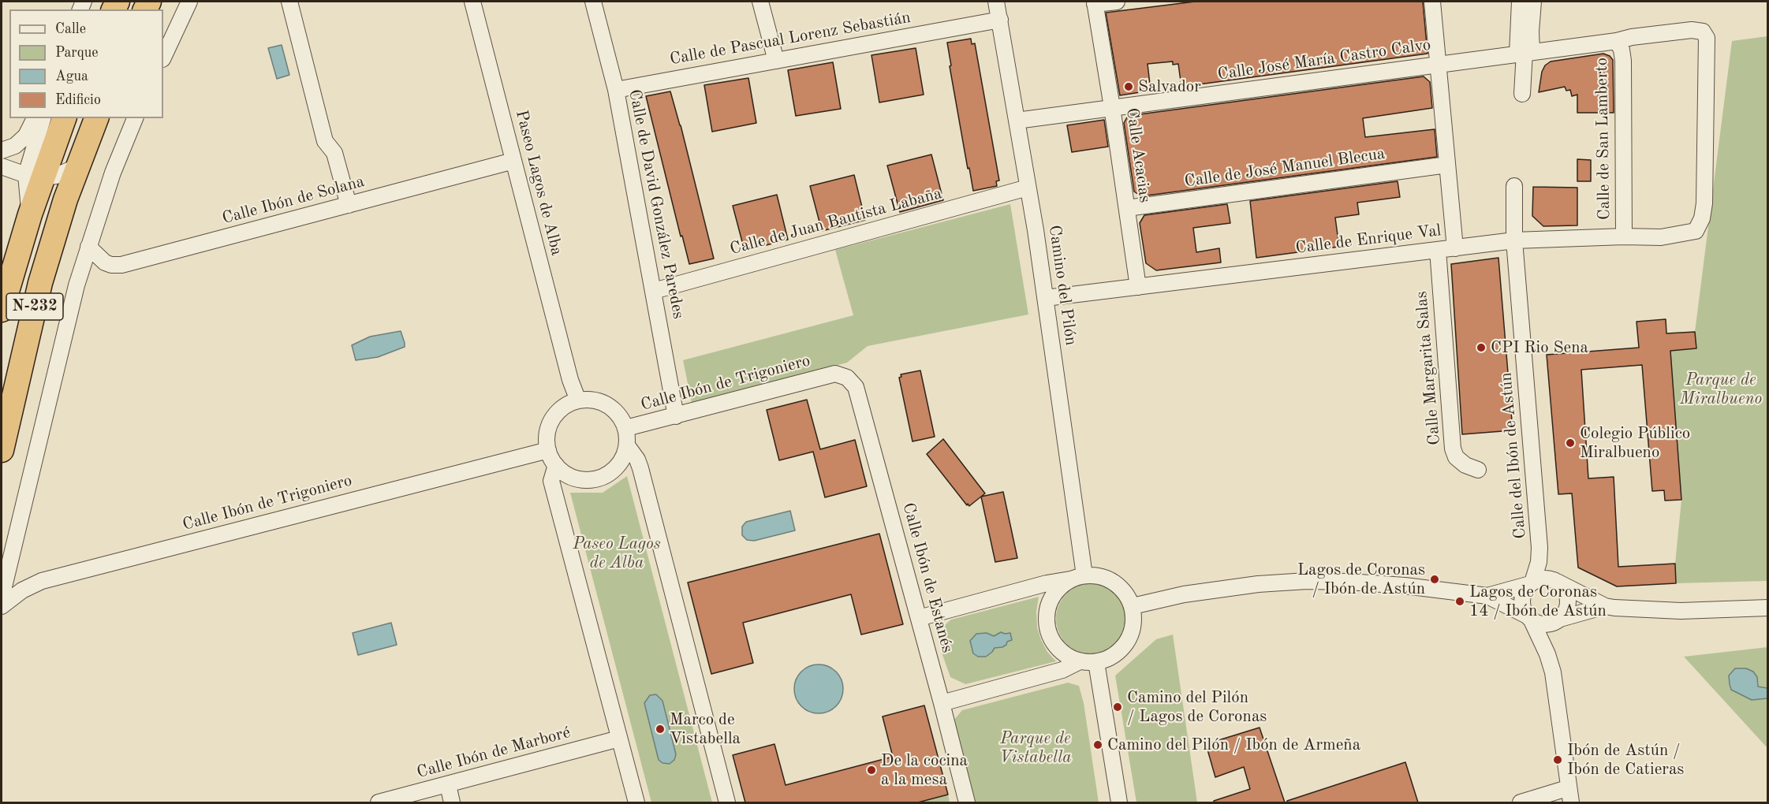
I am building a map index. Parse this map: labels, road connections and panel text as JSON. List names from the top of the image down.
{
  "streets": {
    "highway": ["N-232"],
    "street": [
      "Calle de Pascual Lorenz Sebastián",
      "Calle José María Castro Calvo",
      "Calle de San Lamberto",
      "Calle Acacias",
      "Calle de José Manuel Blecua",
      "Paseo Lagos de Alba",
      "Calle Ibón de Solana",
      "Calle de David González Paredes",
      "Calle de Juan Bautista Labaña",
      "Calle de Enrique Val",
      "Camino del Pilón",
      "Calle Margarita Salas",
      "Calle Ibón de Trigoniero",
      "Calle del Ibón de Astún",
      "Calle Ibón de Estanés",
      "Calle Ibón de Marboré"
    ]
  },
  "crossings": [
    ["Calle de Pascual Lorenz Sebastián", "Calle de David González Paredes"],
    ["Calle de Pascual Lorenz Sebastián", "Camino del Pilón"],
    ["Calle José María Castro Calvo", "Calle de San Lamberto"],
    ["Calle José María Castro Calvo", "Calle Acacias"],
    ["Calle José María Castro Calvo", "Calle de Enrique Val"],
    ["Calle José María Castro Calvo", "Camino del Pilón"],
    ["Calle de San Lamberto", "Calle de Enrique Val"],
    ["Calle Acacias", "Calle de José Manuel Blecua"],
    ["Calle Acacias", "Calle de Enrique Val"],
    ["Paseo Lagos de Alba", "Calle Ibón de Solana"],
    ["Paseo Lagos de Alba", "Calle Ibón de Trigoniero"],
    ["Calle de David González Paredes", "Calle de Juan Bautista Labaña"],
    ["Calle de David González Paredes", "Calle Ibón de Trigoniero"],
    ["Calle de Juan Bautista Labaña", "Camino del Pilón"],
    ["Calle de Enrique Val", "Camino del Pilón"],
    ["Calle de Enrique Val", "Calle Margarita Salas"],
    ["Calle de Enrique Val", "Calle del Ibón de Astún"],
    ["Calle Ibón de Trigoniero", "Calle Ibón de Estanés"]
  ],
  "parks": ["Parque de Miralbueno", "Paseo Lagos de Alba", "Parque de Vistabella"],
  "places": [
    "Salvador",
    "CPI Rio Sena",
    "Colegio Público Miralbueno",
    "Lagos de Coronas / Ibón de Astún",
    "Lagos de Coronas 14 / Ibón de Astún",
    "Camino del Pilón / Lagos de Coronas",
    "Marco de Vistabella",
    "Camino del Pilón / Ibón de Armeña",
    "Ibón de Astún / Ibón de Catieras",
    "De la cocina a la mesa"
  ],
  "legend": [
    "Calle",
    "Parque",
    "Agua",
    "Edificio"
  ]
}
